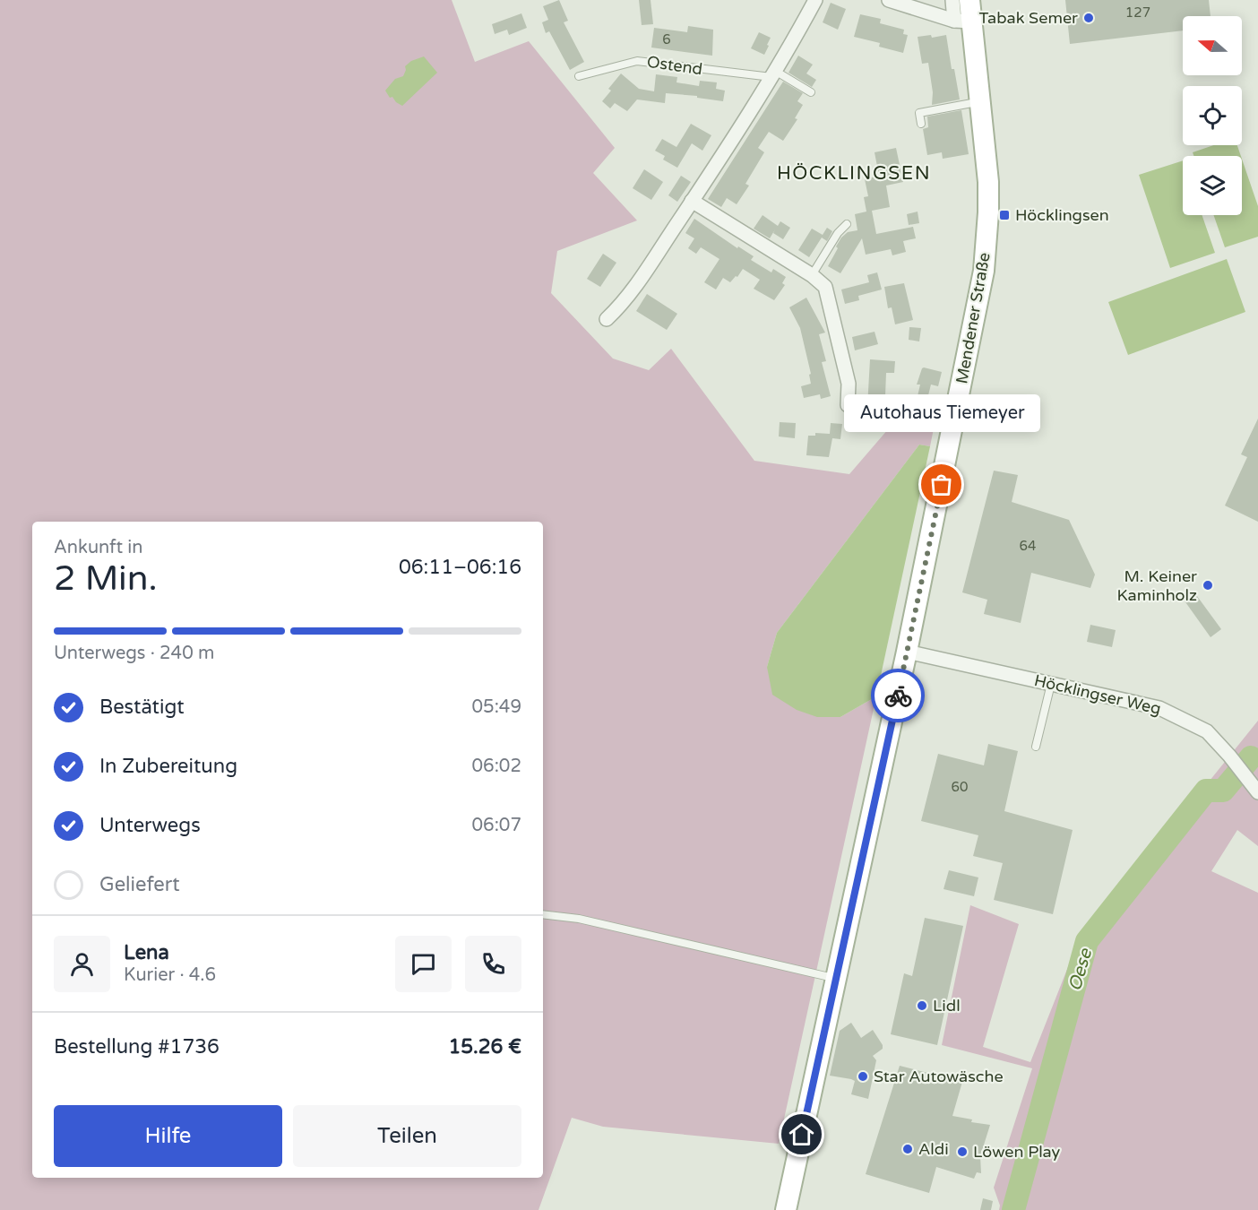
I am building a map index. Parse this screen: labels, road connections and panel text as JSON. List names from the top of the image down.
{
  "streets": {
    "main road": ["Mendener Straße"],
    "street": ["Höcklingser Weg"],
    "lane": ["Ostend"]
  },
  "crossings": [
    ["Mendener Straße", "Höcklingser Weg"]
  ],
  "districts": ["HÖCKLINGSEN"],
  "water": ["Oese"],
  "places": {
    "other": [
      "Tabak Semer",
      "Autohaus Tiemeyer",
      "M. Keiner Kaminholz",
      "Lidl",
      "Star Autowäsche",
      "Aldi",
      "Löwen Play"
    ],
    "transit": ["Höcklingsen"]
  },
  "house_numbers": [
    "127",
    "6",
    "64",
    "60"
  ],
  "north": "left",
  "page": {
    "bubble": "Autohaus Tiemeyer",
    "heading": ["2 Min.", "Ankunft in", "06:11–06:16"],
    "panel": [
      "Lena",
      "Kurier · 4.6",
      "Bestellung #1736",
      "15.26 €"
    ],
    "bar": "Unterwegs · 240 m",
    "list": [
      ["Bestätigt", "05:49"],
      ["In Zubereitung", "06:02"],
      ["Unterwegs", "06:07"],
      "Geliefert"
    ],
    "buttons": ["Hilfe", "Teilen"]
  }
}
